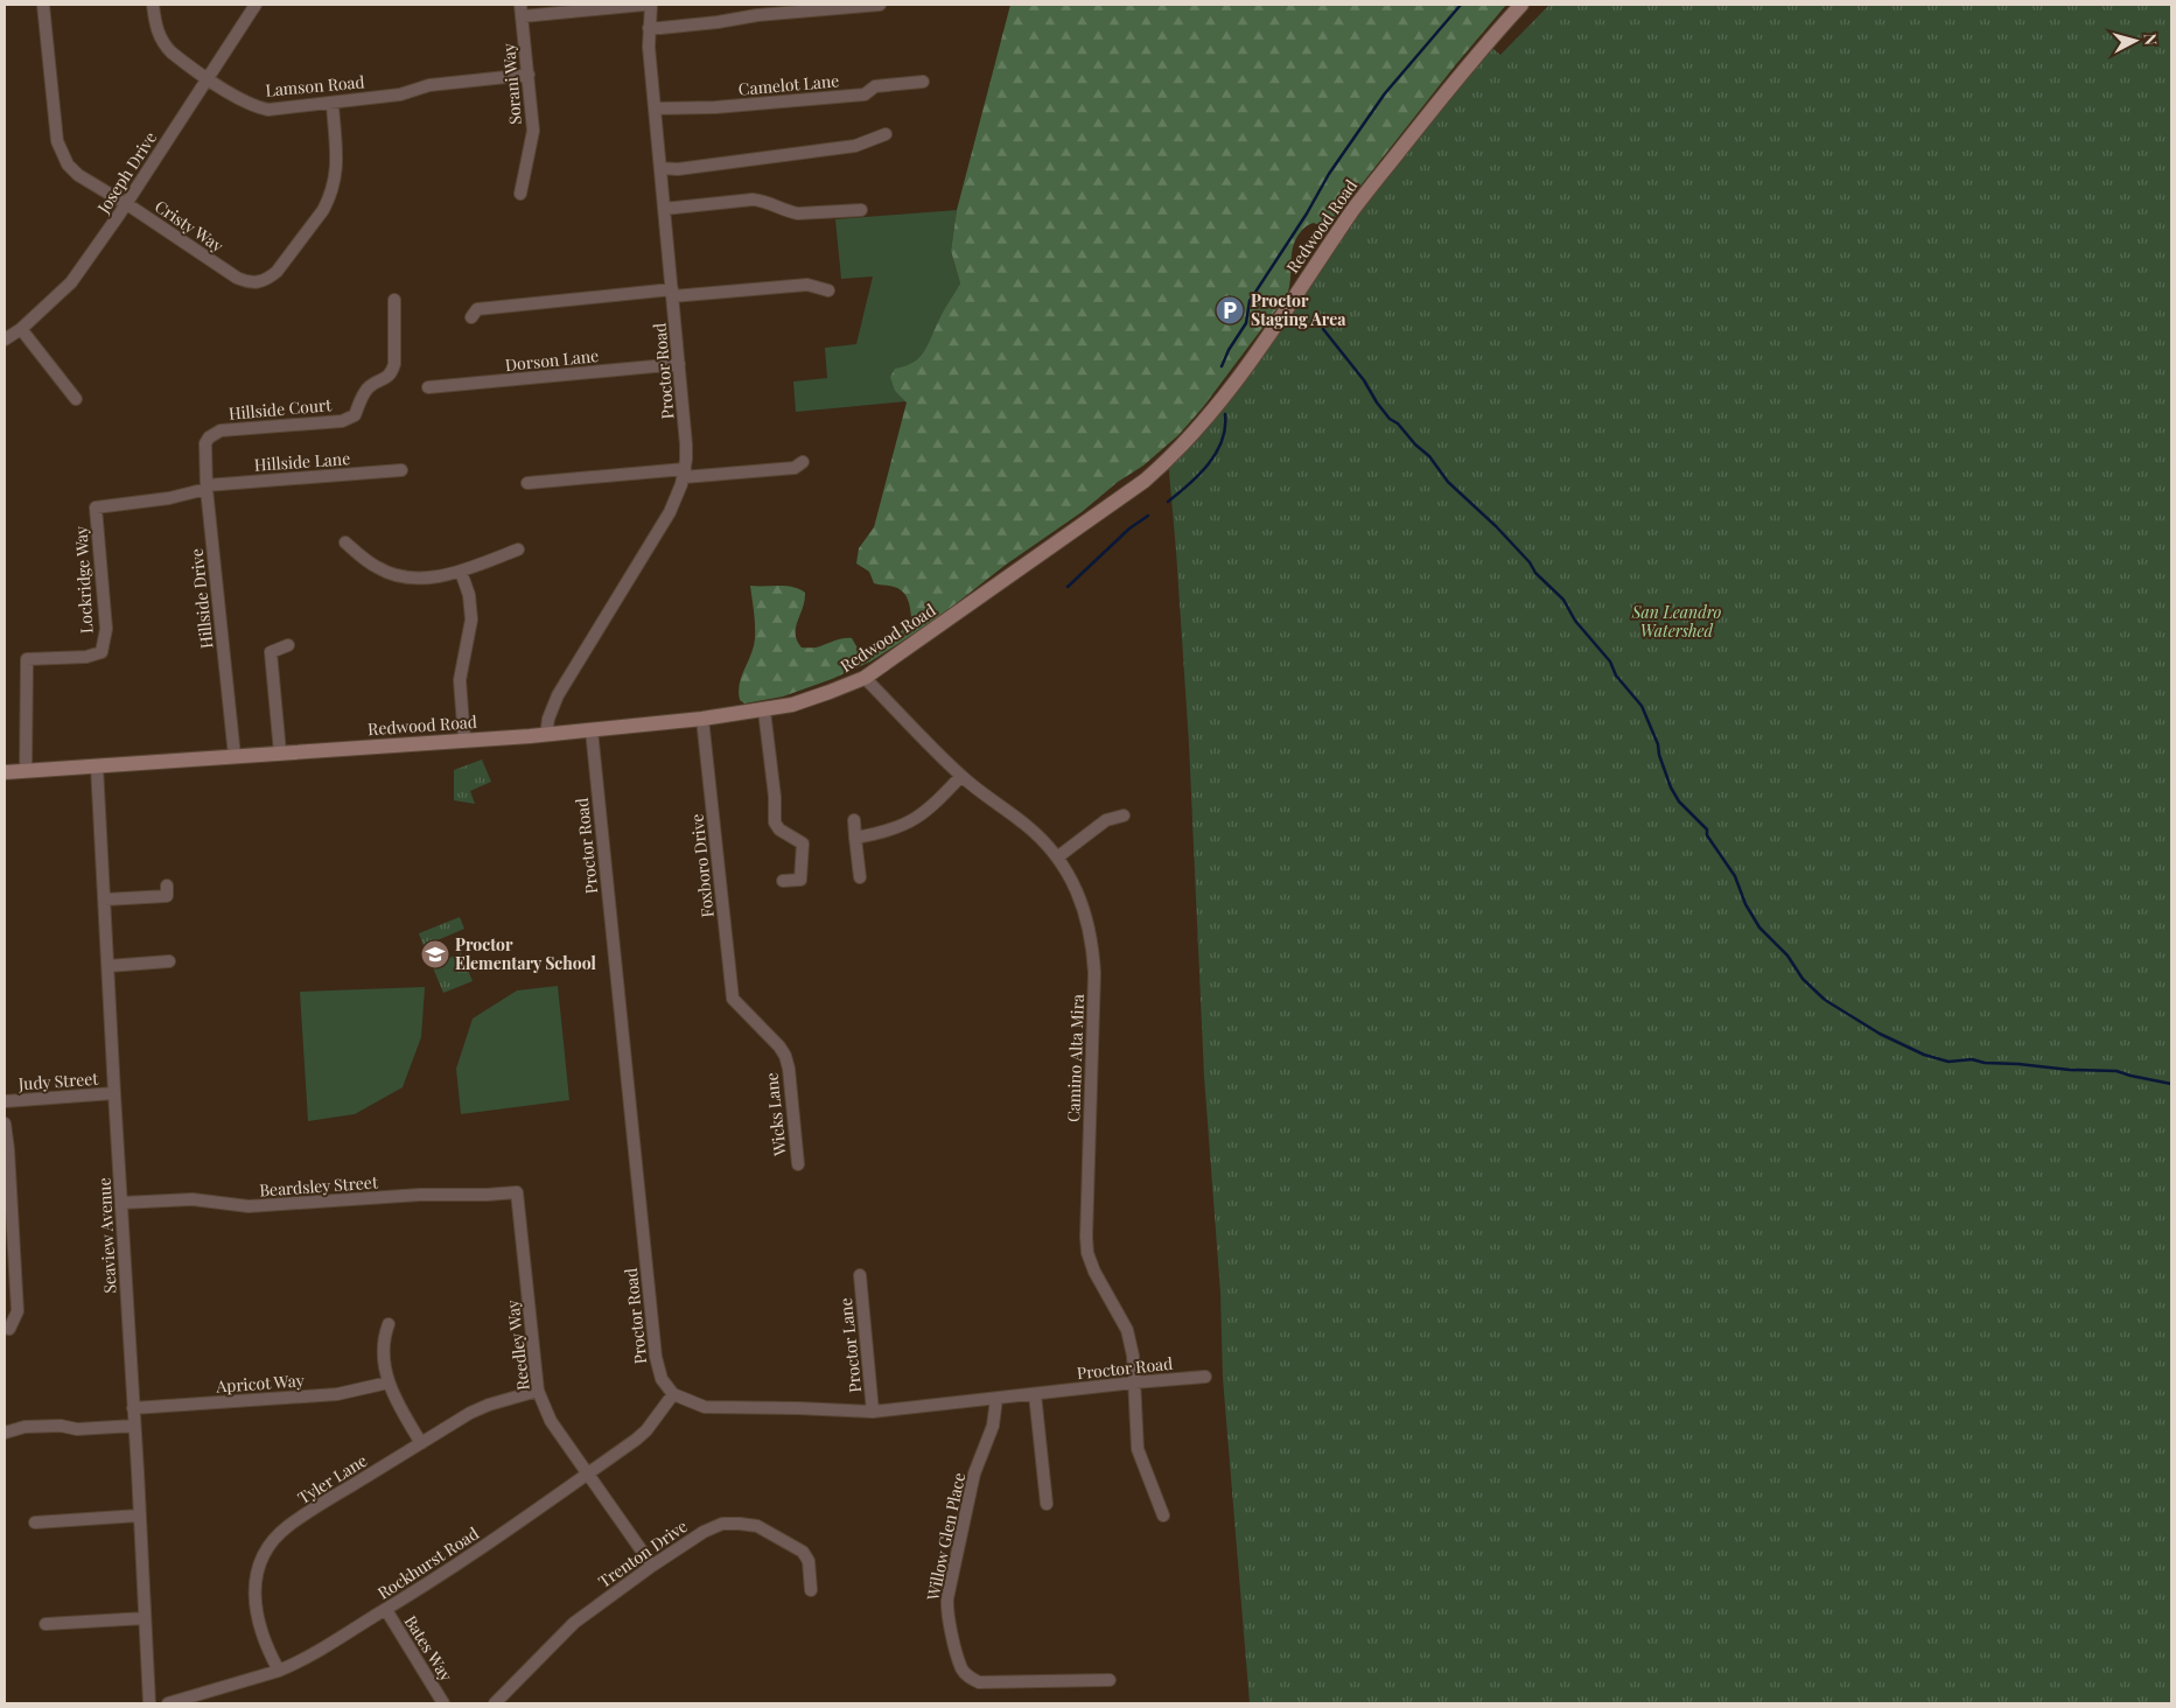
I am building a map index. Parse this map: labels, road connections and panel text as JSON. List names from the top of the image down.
{
  "streets": {
    "main road": ["Redwood Road"],
    "street": [
      "Sorani Way",
      "Camelot Lane",
      "Lamson Road",
      "Joseph Drive",
      "Cristy Way",
      "Dorson Lane",
      "Proctor Road",
      "Hillside Court",
      "Hillside Lane",
      "Lockridge Way",
      "Hillside Drive",
      "Foxboro Drive",
      "Camino Alta Mira",
      "Judy Street",
      "Wicks Lane",
      "Beardsley Street",
      "Seaview Avenue",
      "Reedley Way",
      "Proctor Lane",
      "Apricot Way",
      "Tyler Lane",
      "Willow Glen Place",
      "Trenton Drive",
      "Rockhurst Road",
      "Bates Way"
    ]
  },
  "crossings": [
    ["Sorani Way", "Lamson Road"],
    ["Camelot Lane", "Proctor Road"],
    ["Lamson Road", "Joseph Drive"],
    ["Lamson Road", "Cristy Way"],
    ["Joseph Drive", "Cristy Way"],
    ["Redwood Road", "Proctor Road"],
    ["Redwood Road", "Lockridge Way"],
    ["Redwood Road", "Hillside Drive"],
    ["Redwood Road", "Foxboro Drive"],
    ["Redwood Road", "Camino Alta Mira"],
    ["Redwood Road", "Seaview Avenue"],
    ["Dorson Lane", "Proctor Road"],
    ["Proctor Road", "Camino Alta Mira"],
    ["Proctor Road", "Proctor Lane"],
    ["Proctor Road", "Willow Glen Place"],
    ["Proctor Road", "Rockhurst Road"],
    ["Hillside Court", "Hillside Drive"],
    ["Hillside Lane", "Lockridge Way"],
    ["Hillside Lane", "Hillside Drive"],
    ["Lockridge Way", "Hillside Drive"],
    ["Foxboro Drive", "Wicks Lane"],
    ["Judy Street", "Seaview Avenue"],
    ["Beardsley Street", "Seaview Avenue"],
    ["Beardsley Street", "Reedley Way"],
    ["Seaview Avenue", "Apricot Way"],
    ["Reedley Way", "Tyler Lane"],
    ["Reedley Way", "Trenton Drive"],
    ["Reedley Way", "Rockhurst Road"],
    ["Tyler Lane", "Rockhurst Road"],
    ["Rockhurst Road", "Bates Way"]
  ],
  "parks": ["San Leandro Watershed"],
  "places": {
    "parking": ["Proctor Staging Area"],
    "school or university": ["Proctor Elementary School"]
  },
  "north": "right"
}
